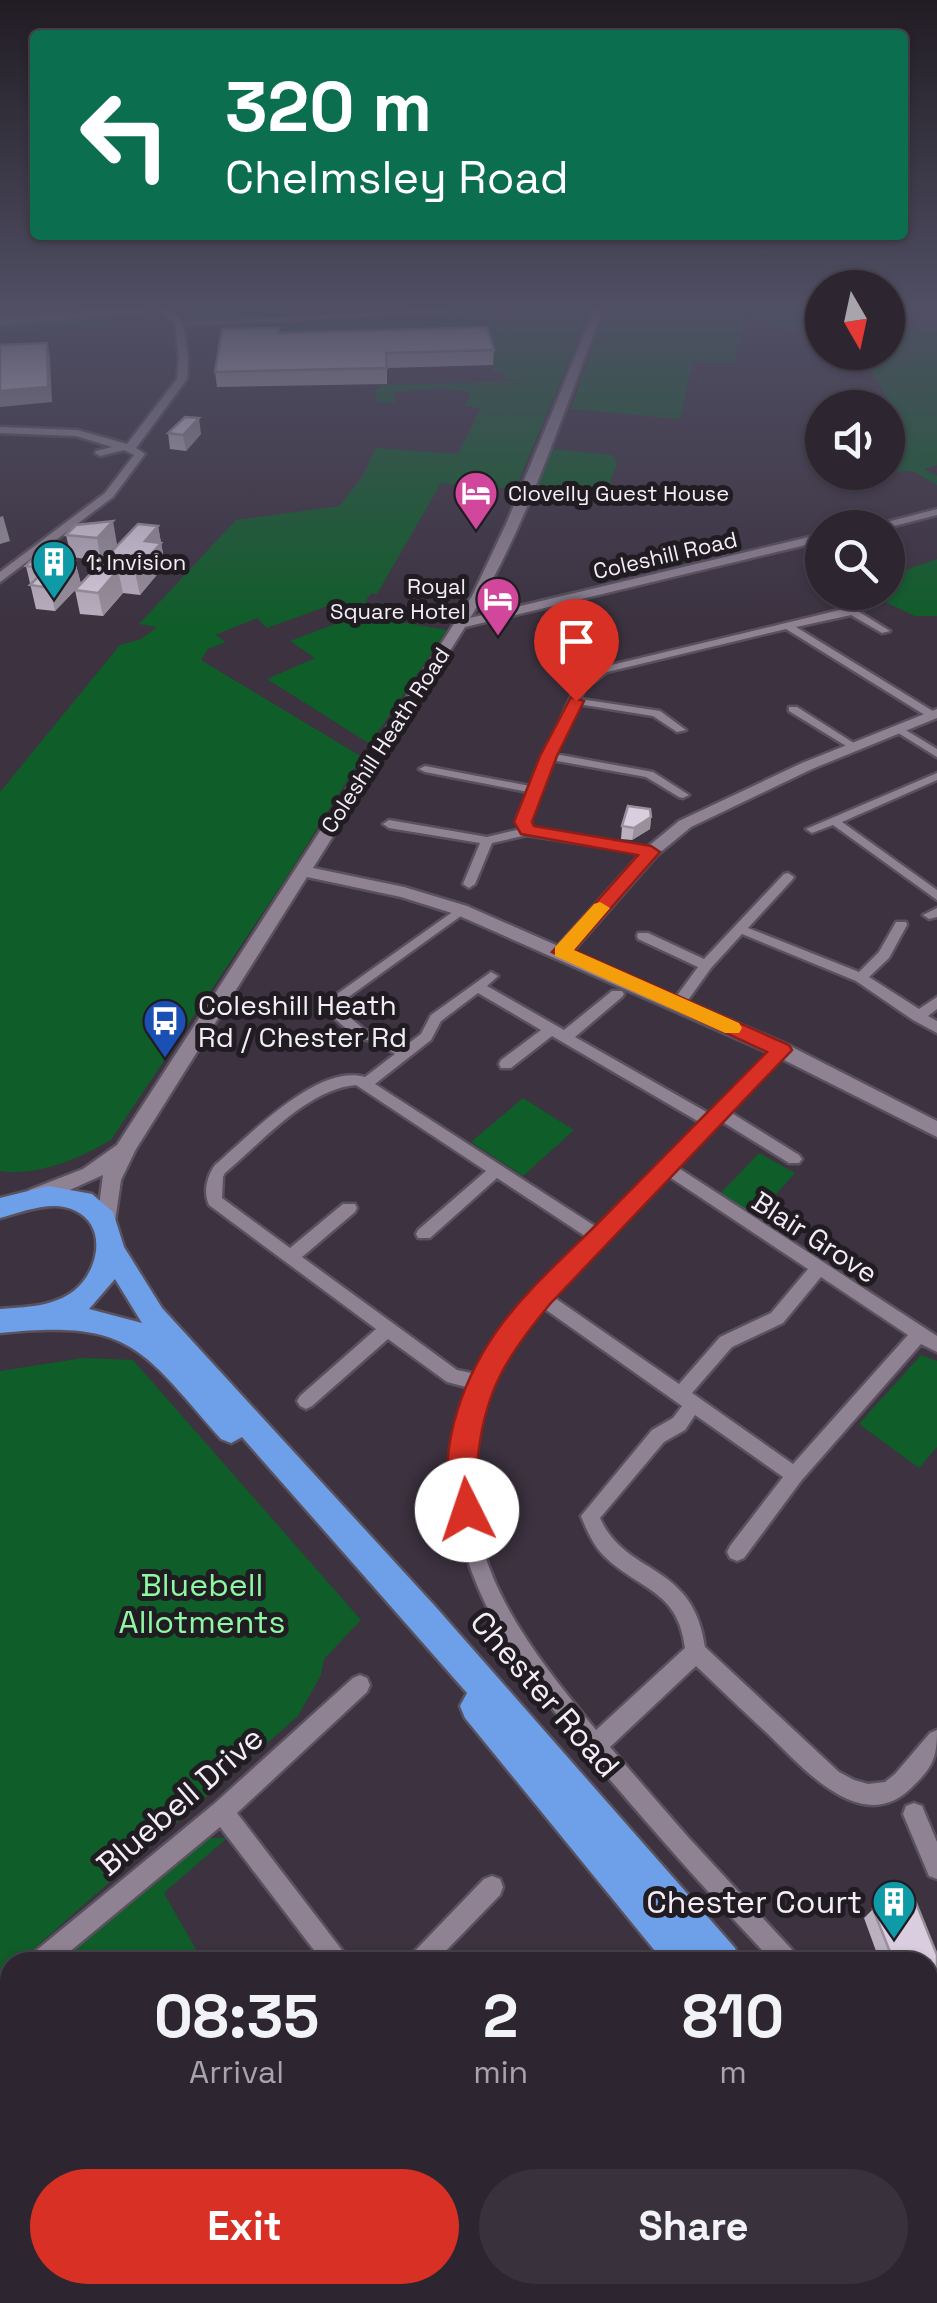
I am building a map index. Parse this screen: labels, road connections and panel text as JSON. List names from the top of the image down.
{
  "streets": {
    "highway": ["Chester Road"],
    "street": [
      "Coleshill Road",
      "Coleshill Heath Road",
      "Blair Grove",
      "Bluebell Drive"
    ]
  },
  "crossings": [
    ["Coleshill Road", "Coleshill Heath Road"],
    ["Coleshill Heath Road", "Chester Road"]
  ],
  "parks": ["Bluebell Allotments"],
  "places": {
    "hotel": ["Clovelly Guest House", "Royal Square Hotel"],
    "building": ["1: Invision", "Chester Court"],
    "bus stop": ["Coleshill Heath Rd / Chester Rd"]
  },
  "north": "bottom",
  "page": {
    "turn": ["320 m", "Chelmsley Road"],
    "eta": [
      "08:35",
      "Arrival",
      "2",
      "min",
      "810",
      "m"
    ],
    "buttons": ["Exit", "Share"]
  }
}
